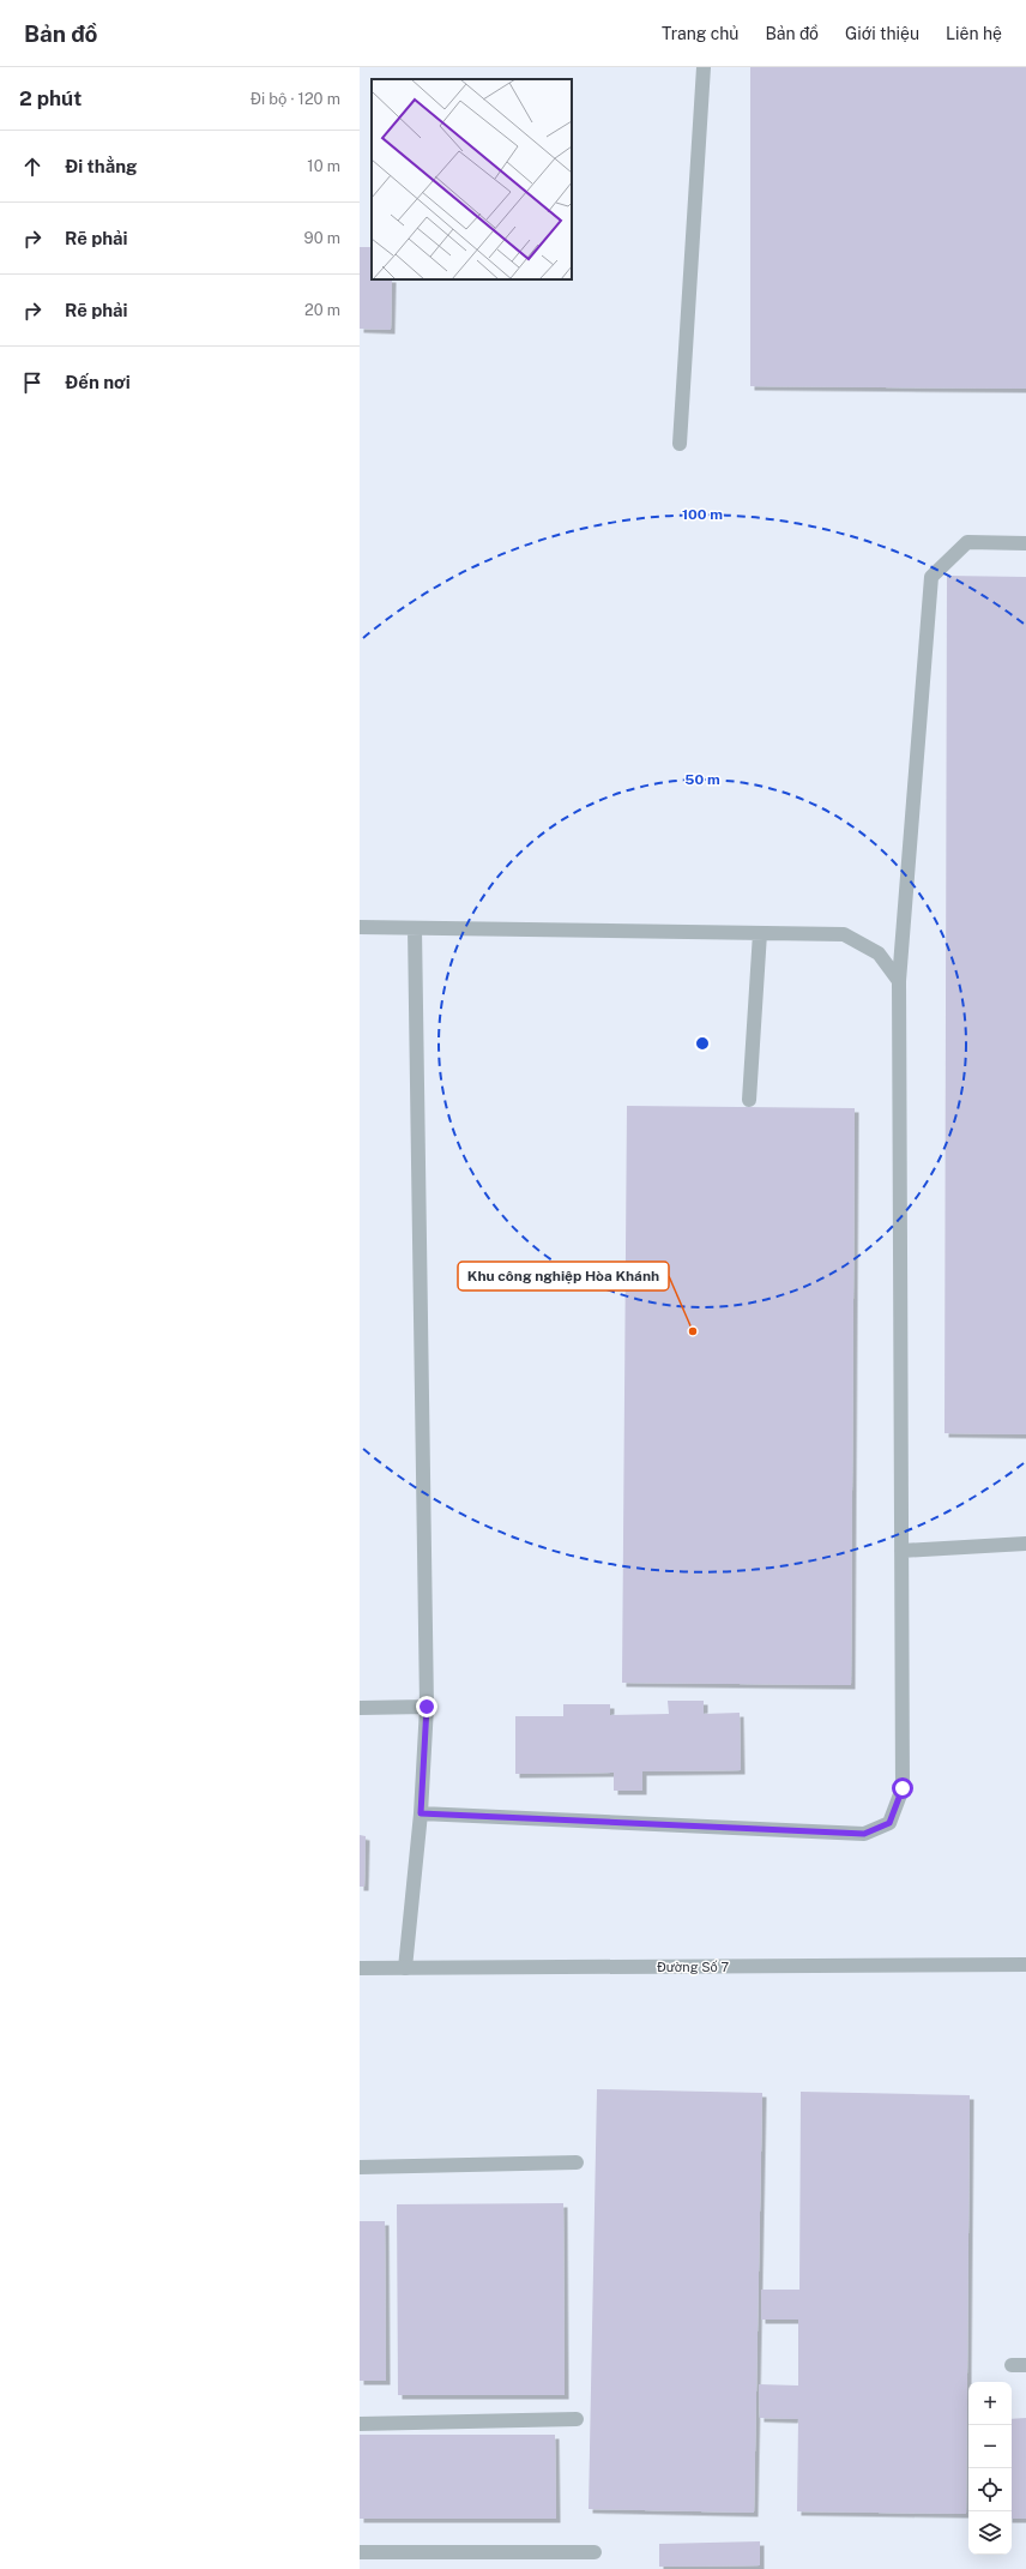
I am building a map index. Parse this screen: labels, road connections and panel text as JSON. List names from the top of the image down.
{
  "streets": {
    "street": ["Đường Số 7"]
  },
  "places": ["Khu công nghiệp Hòa Khánh"],
  "page": {
    "header": "Bản đồ",
    "nav": [
      "Trang chủ",
      "Bản đồ",
      "Giới thiệu",
      "Liên hệ"
    ],
    "heading": ["2 phút", "Đi bộ · 120 m"],
    "list": [
      ["Đi thẳng", "10 m"],
      ["Rẽ phải", "90 m"],
      ["Rẽ phải", "20 m"],
      "Đến nơi"
    ],
    "map_buttons": ["+", "−"]
  },
  "rings": ["100 m", "50 m"]
}
